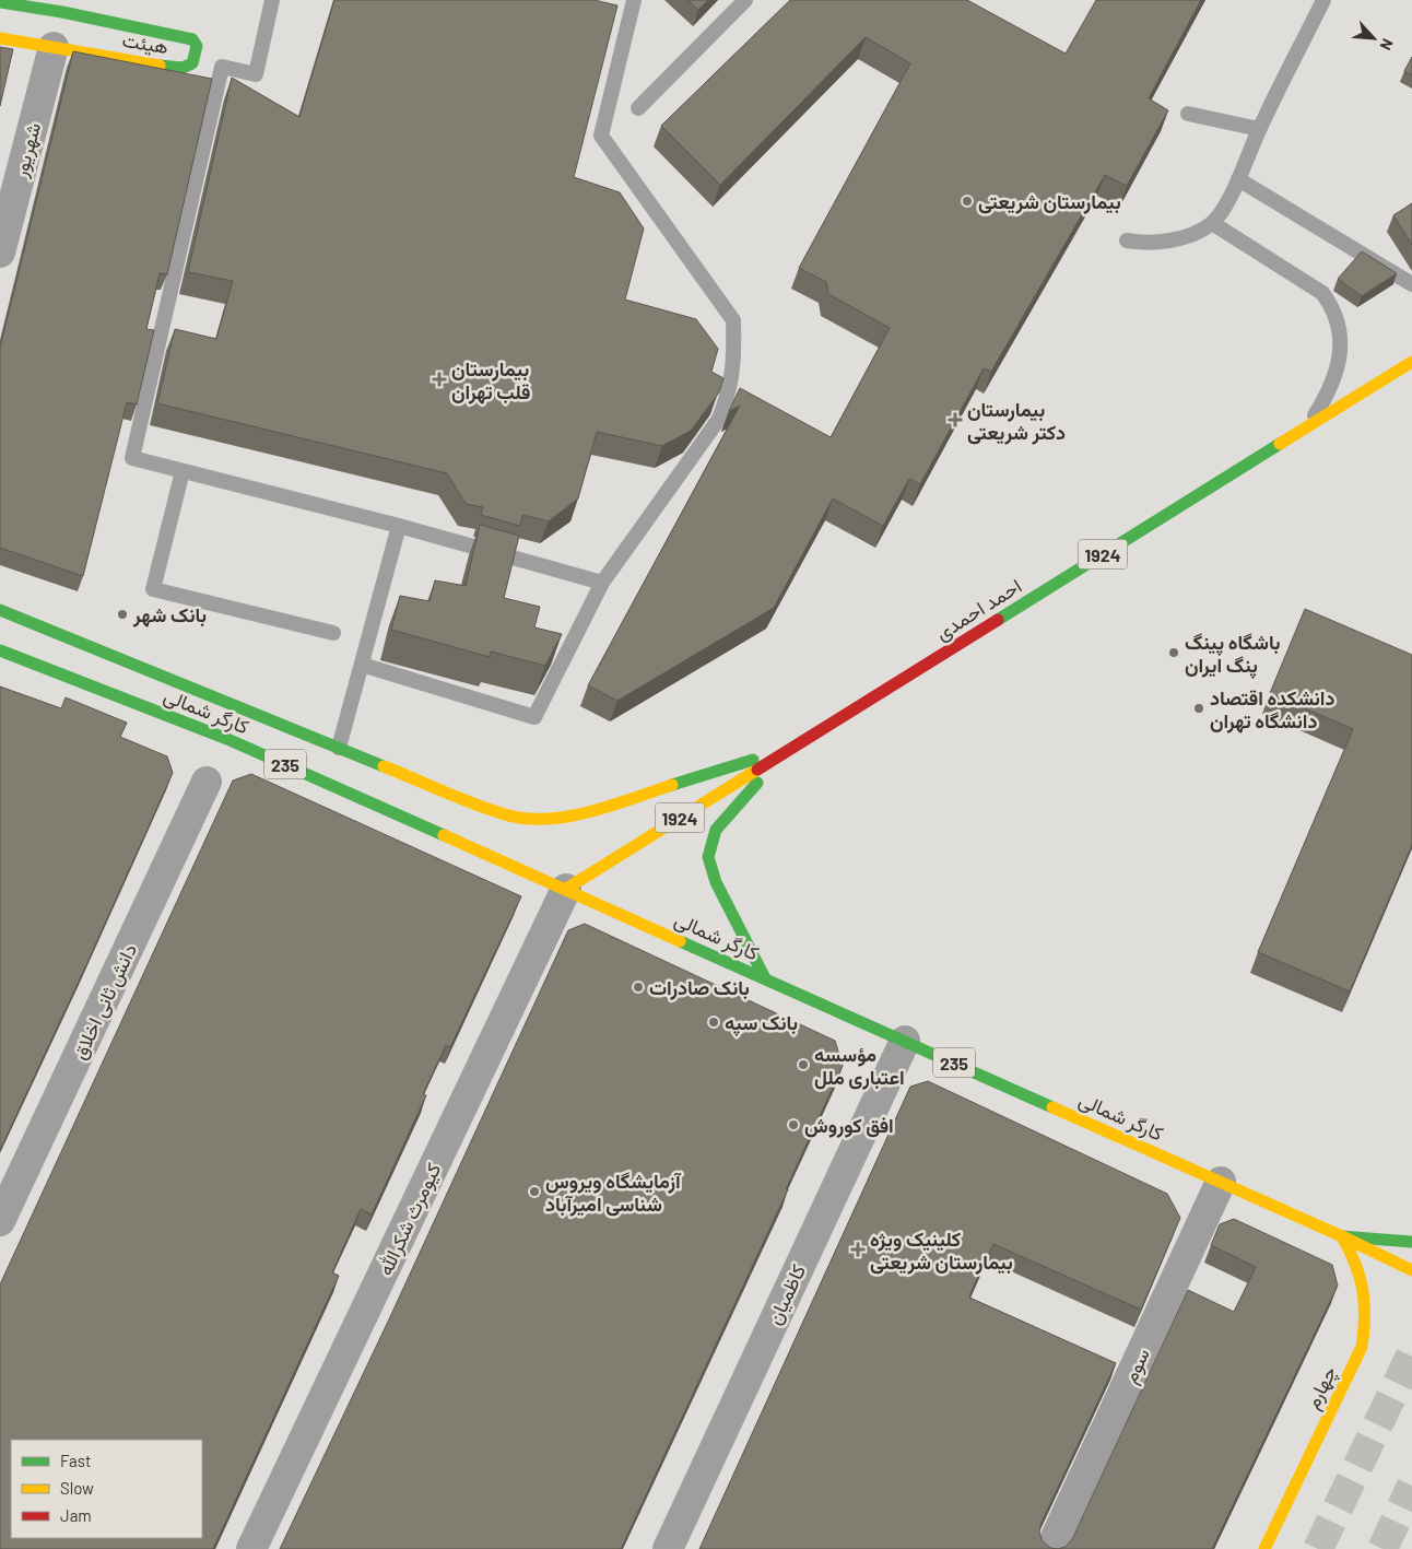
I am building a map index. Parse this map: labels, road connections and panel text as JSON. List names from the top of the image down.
{
  "streets": {
    "main road": [
      "هیئت",
      "1924",
      "احمد احمدی",
      "کارگر شمالی",
      "235",
      "چهارم"
    ],
    "street": [
      "شهریور",
      "دانش ثانی اخلاق",
      "کیومرث شکرالله",
      "کاظمیان",
      "سوم"
    ]
  },
  "crossings": [
    ["هیئت", "شهریور"],
    ["احمد احمدی", "کارگر شمالی"],
    ["احمد احمدی", "کیومرث شکرالله"],
    ["کارگر شمالی", "کیومرث شکرالله"],
    ["کارگر شمالی", "کاظمیان"],
    ["کارگر شمالی", "سوم"],
    ["کارگر شمالی", "چهارم"]
  ],
  "places": {
    "other": [
      "بیمارستان شریعتی",
      "بانک شهر",
      "باشگاه پینگ پنگ ایران",
      "دانشکده اقتصاد دانشگاه تهران",
      "بانک صادرات",
      "بانک سپه",
      "مؤسسه اعتباری ملل",
      "افق کوروش",
      "آزمایشگاه ویروس شناسی امیرآباد"
    ],
    "health": ["بیمارستان قلب تهران", "بیمارستان دکتر شریعتی", "کلینیک ویژه بیمارستان شریعتی"]
  },
  "legend": ["Fast", "Slow", "Jam"],
  "north": "bottom right"
}
